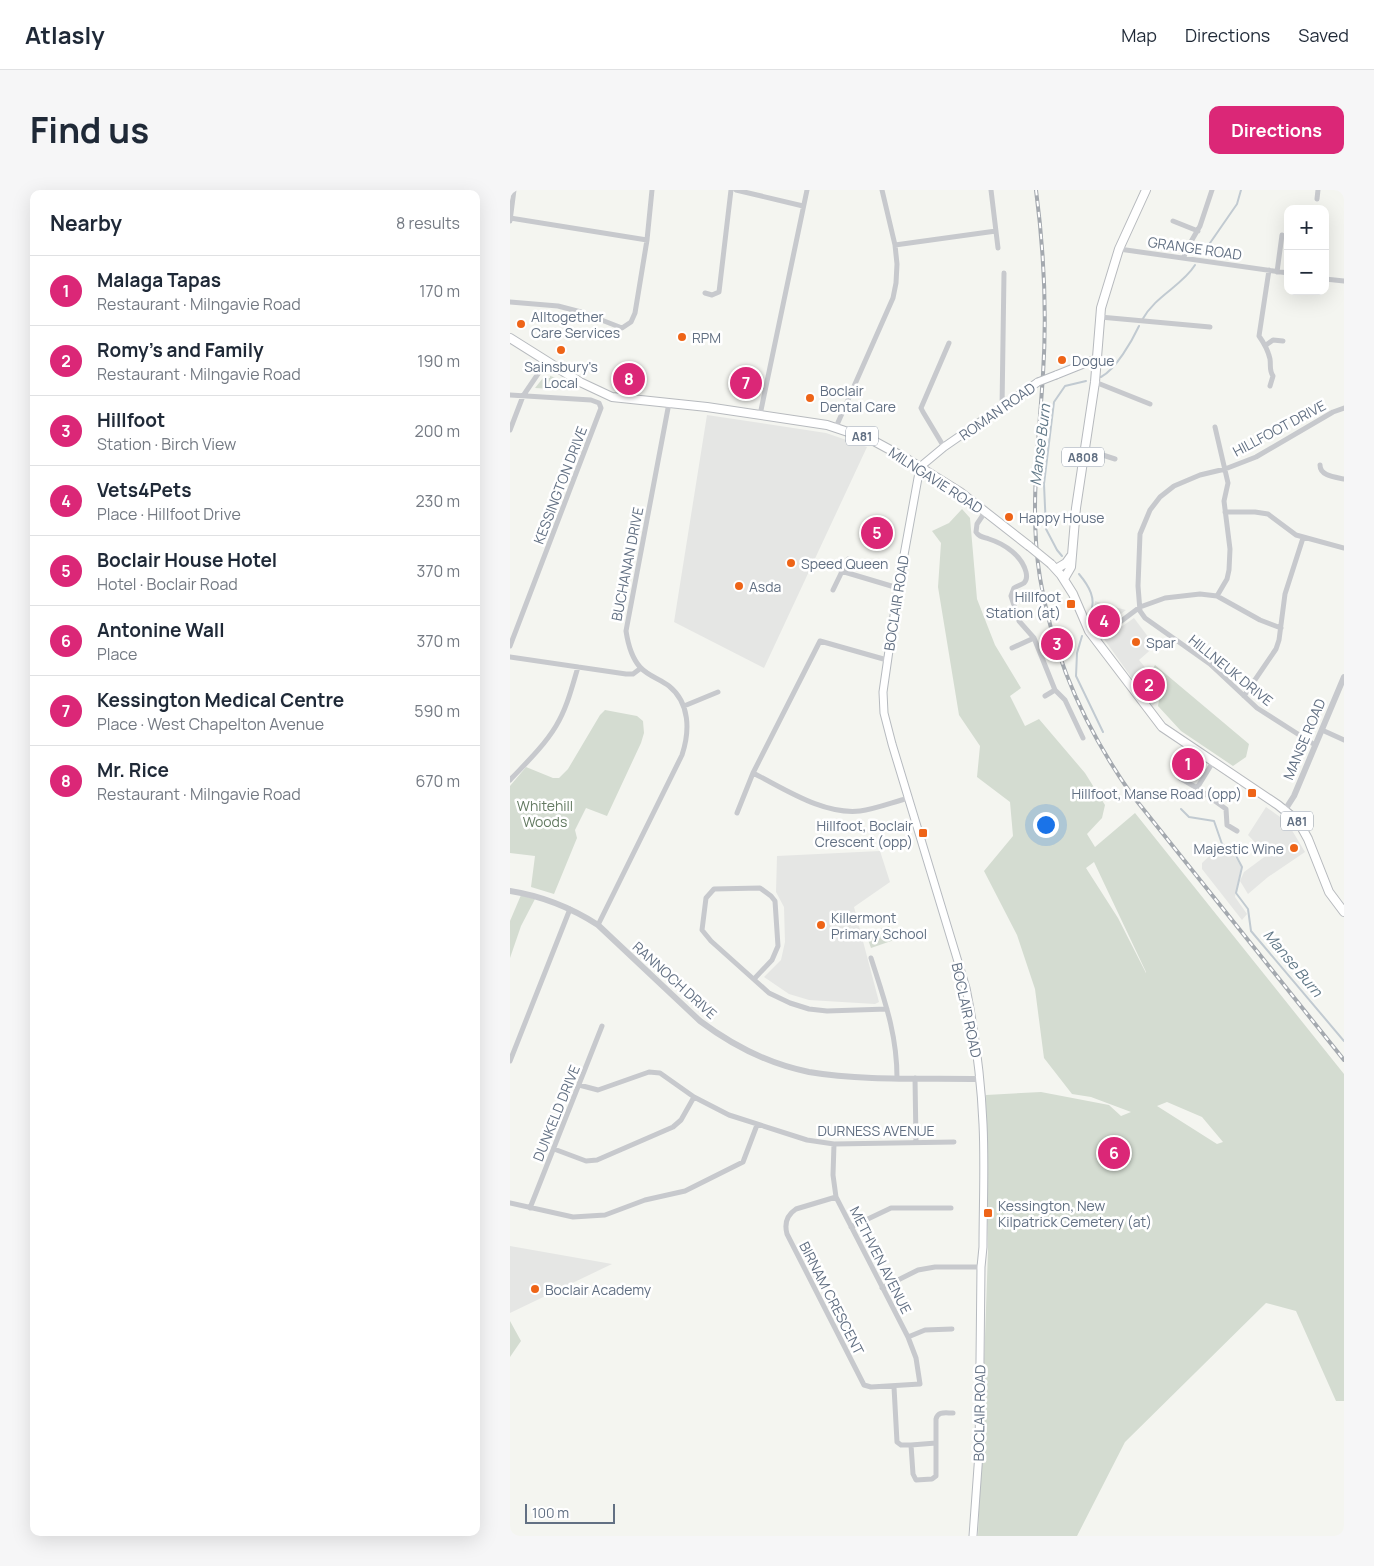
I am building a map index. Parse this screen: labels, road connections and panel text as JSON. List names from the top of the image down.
{
  "streets": {
    "main road": [
      "ROMAN ROAD",
      "A81",
      "A808",
      "MILNGAVIE ROAD",
      "BOCLAIR ROAD"
    ],
    "street": [
      "GRANGE ROAD",
      "HILLFOOT DRIVE",
      "KESSINGTON DRIVE",
      "BUCHANAN DRIVE",
      "HILLNEUK DRIVE",
      "MANSE ROAD",
      "RANNOCH DRIVE",
      "DUNKELD DRIVE",
      "DURNESS AVENUE",
      "METHVEN AVENUE",
      "BIRNAM CRESCENT"
    ]
  },
  "crossings": [
    ["GRANGE ROAD", "A808"],
    ["ROMAN ROAD", "A808"],
    ["ROMAN ROAD", "MILNGAVIE ROAD"],
    ["ROMAN ROAD", "BOCLAIR ROAD"],
    ["HILLFOOT DRIVE", "HILLNEUK DRIVE"],
    ["A808", "MILNGAVIE ROAD"],
    ["MILNGAVIE ROAD", "BUCHANAN DRIVE"],
    ["MILNGAVIE ROAD", "BOCLAIR ROAD"],
    ["MILNGAVIE ROAD", "MANSE ROAD"],
    ["BUCHANAN DRIVE", "RANNOCH DRIVE"],
    ["BOCLAIR ROAD", "RANNOCH DRIVE"],
    ["HILLNEUK DRIVE", "MANSE ROAD"],
    ["DUNKELD DRIVE", "DURNESS AVENUE"],
    ["DURNESS AVENUE", "METHVEN AVENUE"],
    ["METHVEN AVENUE", "BIRNAM CRESCENT"]
  ],
  "water": ["Manse Burn"],
  "parks": ["Whitehill Woods"],
  "places": {
    "other": [
      "Alltogether Care Services",
      "RPM",
      "Sainsbury's Local",
      "Dogue",
      "Boclair Dental Care",
      "Happy House",
      "Speed Queen",
      "Asda",
      "Spar",
      "Majestic Wine",
      "Killermont Primary School",
      "Boclair Academy"
    ],
    "transit": [
      "Hillfoot Station (at)",
      "Hillfoot, Manse Road (opp)",
      "Hillfoot, Boclair Crescent (opp)",
      "Kessington, New Kilpatrick Cemetery (at)"
    ]
  },
  "scale_bar": "100 m",
  "page": {
    "header": "Atlasly",
    "nav": ["Map", "Directions", "Saved"],
    "title": "Find us",
    "buttons": "Directions",
    "heading": ["Nearby", "8 results"],
    "map_buttons": ["+", "−"],
    "list": [
      {
        "mark": "1",
        "name": "Malaga Tapas",
        "note": "Restaurant · Milngavie Road",
        "value": "170 m"
      },
      {
        "mark": "2",
        "name": "Romy's and Family",
        "note": "Restaurant · Milngavie Road",
        "value": "190 m"
      },
      {
        "mark": "3",
        "name": "Hillfoot",
        "note": "Station · Birch View",
        "value": "200 m"
      },
      {
        "mark": "4",
        "name": "Vets4Pets",
        "note": "Place · Hillfoot Drive",
        "value": "230 m"
      },
      {
        "mark": "5",
        "name": "Boclair House Hotel",
        "note": "Hotel · Boclair Road",
        "value": "370 m"
      },
      {
        "mark": "6",
        "name": "Antonine Wall",
        "note": "Place",
        "value": "370 m"
      },
      {
        "mark": "7",
        "name": "Kessington Medical Centre",
        "note": "Place · West Chapelton Avenue",
        "value": "590 m"
      },
      {
        "mark": "8",
        "name": "Mr. Rice",
        "note": "Restaurant · Milngavie Road",
        "value": "670 m"
      }
    ],
    "pins": [
      "8",
      "7",
      "5",
      "4",
      "3",
      "2",
      "1",
      "6"
    ],
    "scale": "100 m"
  }
}
